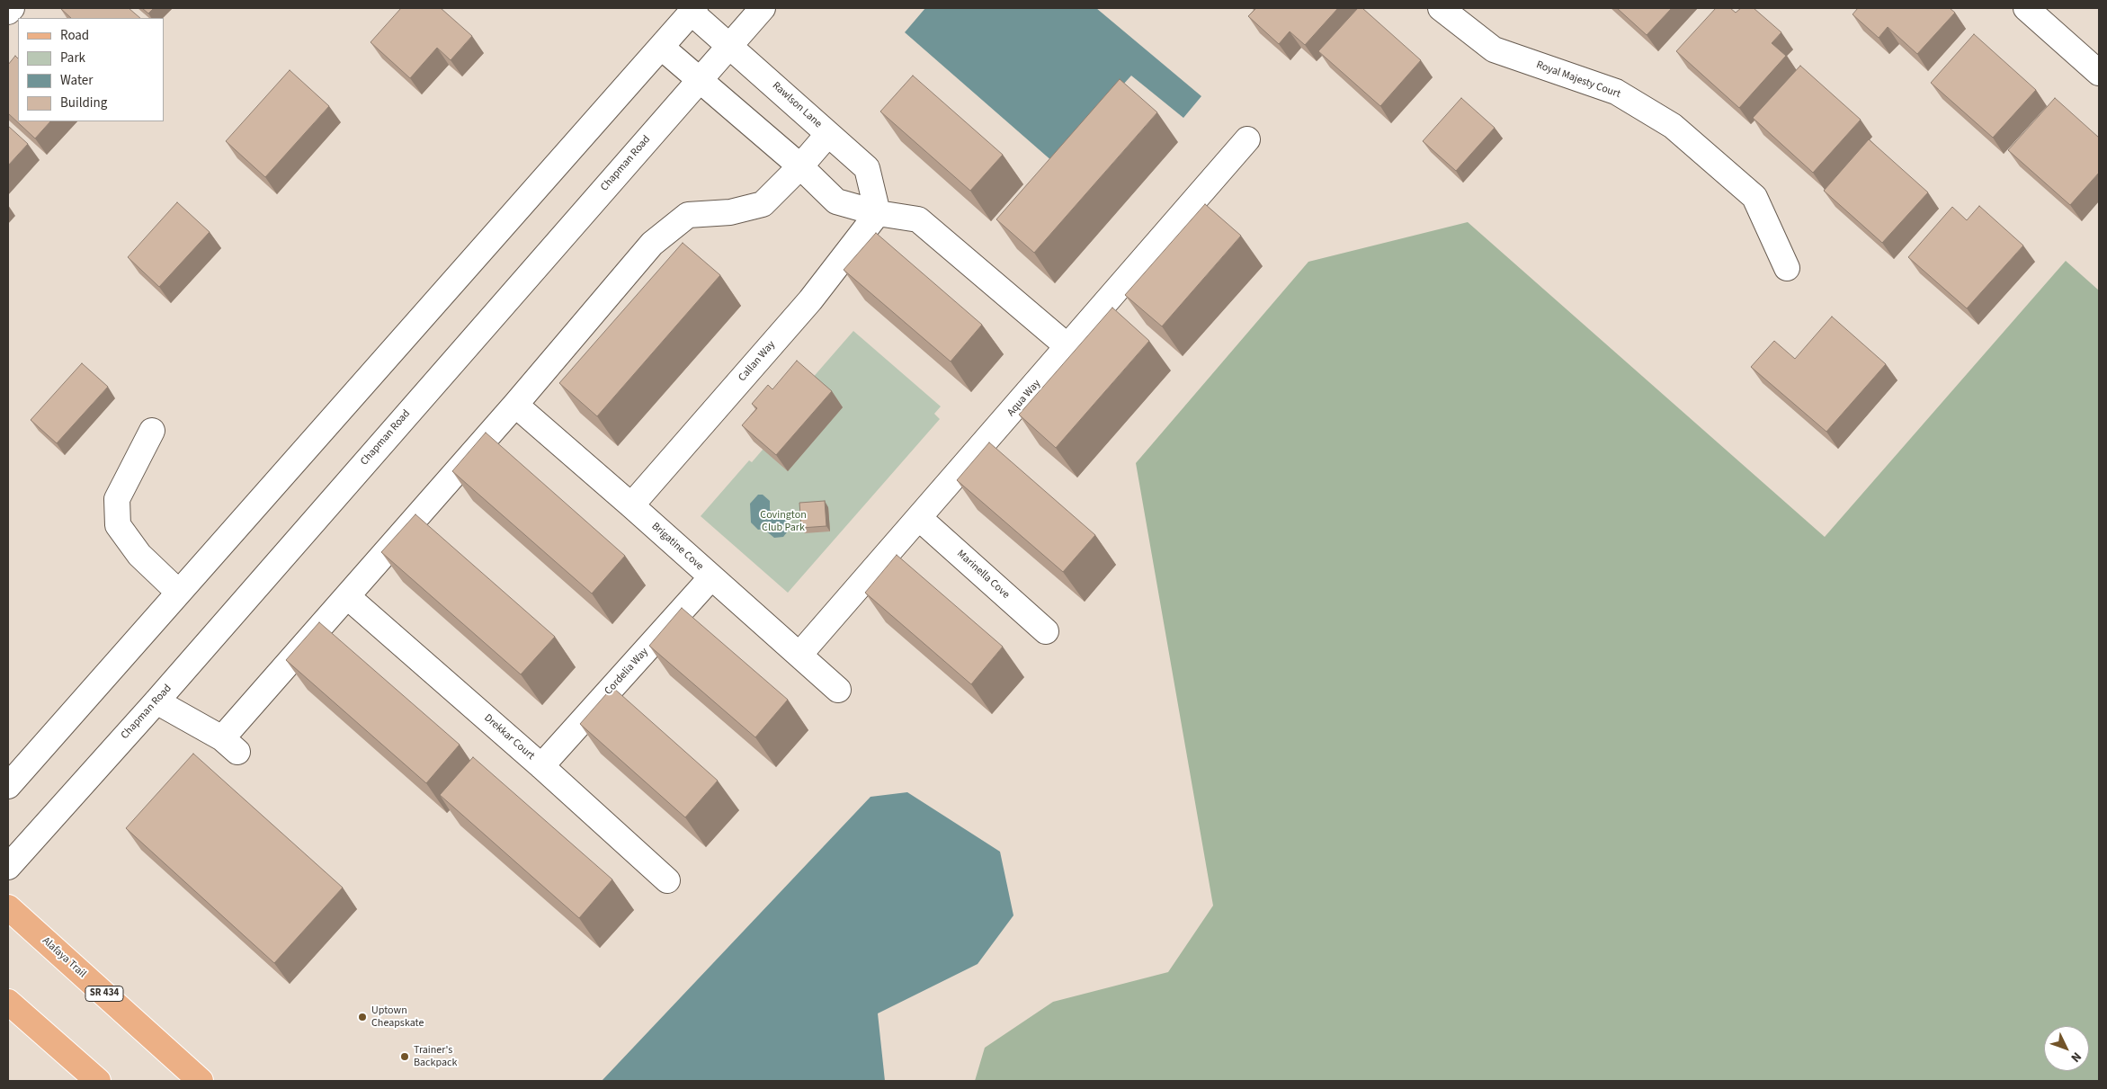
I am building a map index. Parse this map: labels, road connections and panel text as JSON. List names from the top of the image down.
{
  "streets": {
    "main road": ["Alafaya Trail", "SR 434"],
    "street": [
      "Royal Majesty Court",
      "Rawlson Lane",
      "Chapman Road",
      "Callan Way",
      "Aqua Way",
      "Brigatine Cove",
      "Marinella Cove",
      "Cordelia Way",
      "Drekkar Court"
    ]
  },
  "crossings": [
    ["Rawlson Lane", "Chapman Road"],
    ["Rawlson Lane", "Callan Way"],
    ["Callan Way", "Brigatine Cove"],
    ["Aqua Way", "Brigatine Cove"],
    ["Aqua Way", "Marinella Cove"],
    ["Brigatine Cove", "Cordelia Way"],
    ["Cordelia Way", "Drekkar Court"]
  ],
  "parks": ["Covington Club Park"],
  "places": ["Uptown Cheapskate", "Trainer's Backpack"],
  "legend": [
    "Road",
    "Park",
    "Water",
    "Building"
  ],
  "north": "bottom right"
}
